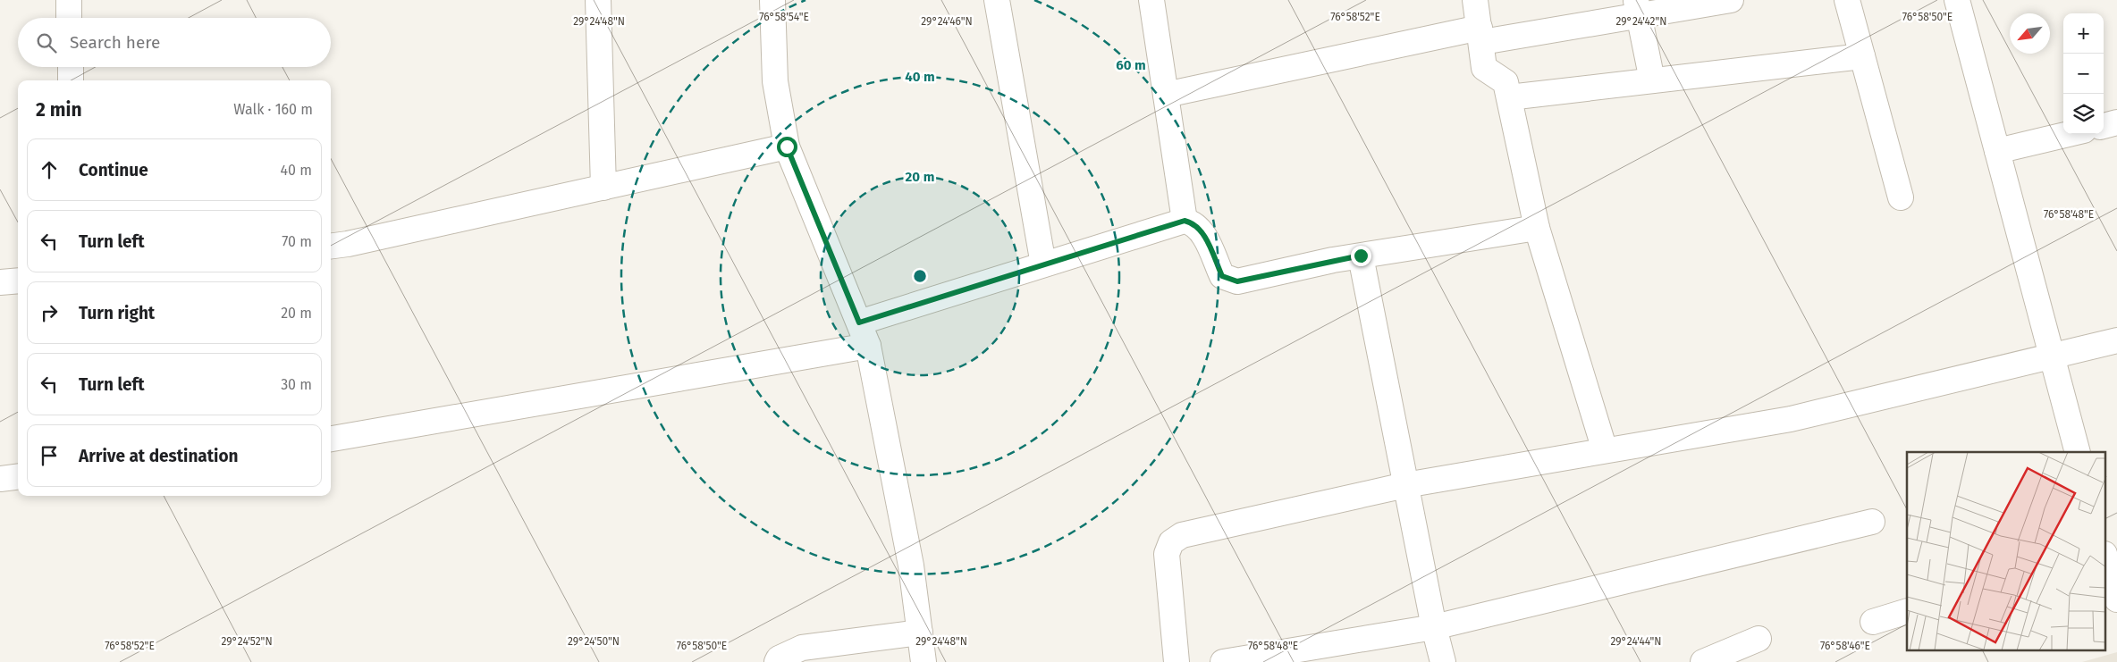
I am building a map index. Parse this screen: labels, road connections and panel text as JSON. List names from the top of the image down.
{
  "north": "bottom left",
  "page": {
    "map_buttons": ["+", "−"],
    "search": "Search here",
    "heading": ["2 min", "Walk · 160 m"],
    "list": [
      ["Continue", "40 m"],
      ["Turn left", "70 m"],
      ["Turn right", "20 m"],
      ["Turn left", "30 m"],
      "Arrive at destination"
    ]
  },
  "coordinates": [
    "76°58'54\"E",
    "76°58'52\"E",
    "76°58'50\"E",
    "29°24'48\"N",
    "29°24'46\"N",
    "29°24'42\"N",
    "76°58'48\"E",
    "29°24'52\"N",
    "29°24'50\"N",
    "29°24'44\"N",
    "76°58'46\"E"
  ],
  "rings": ["60 m", "40 m", "20 m"]
}
